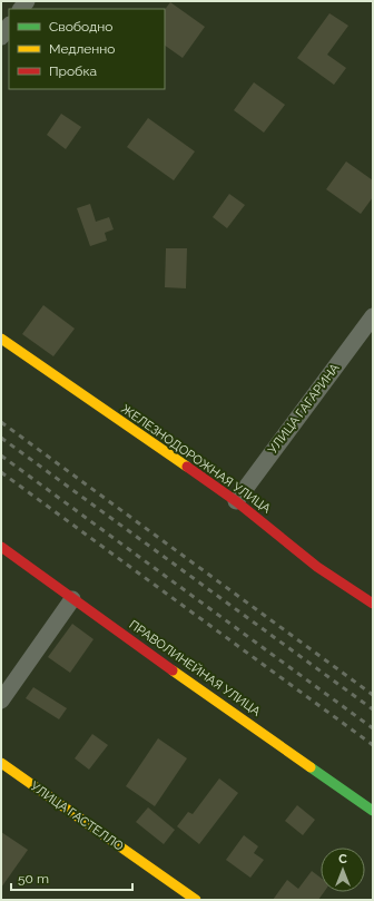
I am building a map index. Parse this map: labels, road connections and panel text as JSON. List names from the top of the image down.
{
  "streets": {
    "street": [
      "УЛИЦА ГАГАРИНА",
      "ЖЕЛЕЗНОДОРОЖНАЯ УЛИЦА",
      "ПРАВОЛИНЕЙНАЯ УЛИЦА",
      "УЛИЦА ГАСТЕЛЛО"
    ]
  },
  "crossings": [
    ["УЛИЦА ГАГАРИНА", "ЖЕЛЕЗНОДОРОЖНАЯ УЛИЦА"]
  ],
  "legend": ["Свободно", "Медленно", "Пробка"],
  "scale_bar": "50 m",
  "north": "top"
}
